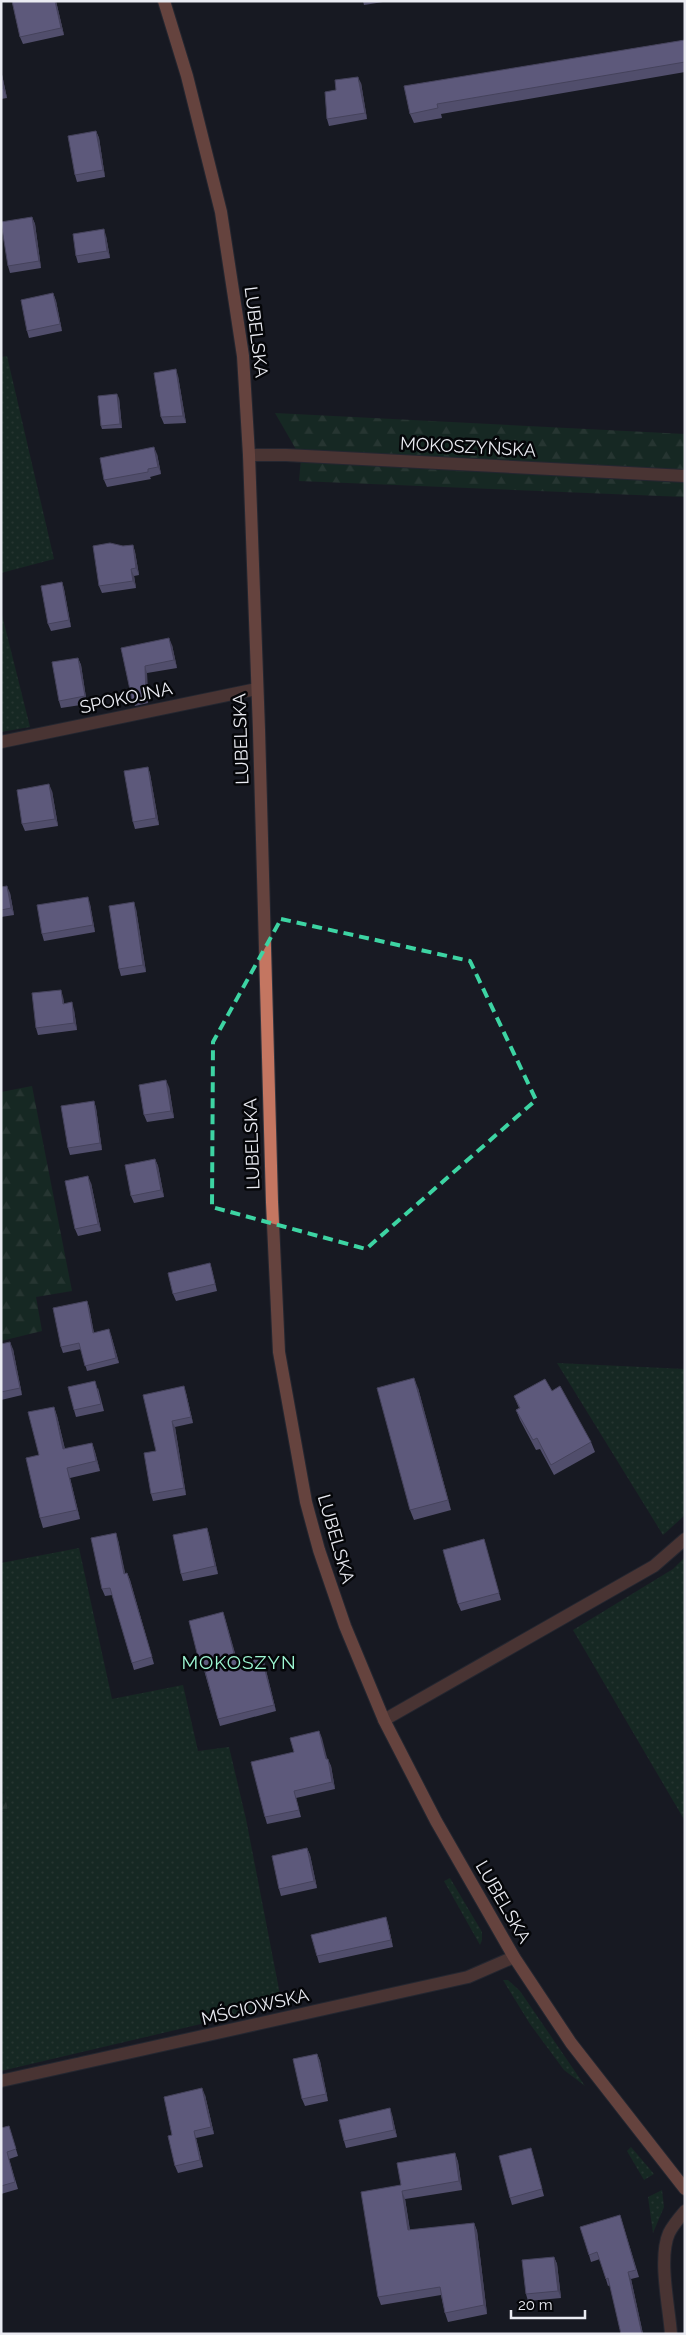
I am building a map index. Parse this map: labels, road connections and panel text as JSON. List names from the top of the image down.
{
  "streets": {
    "main road": ["LUBELSKA"],
    "street": ["MOKOSZYŃSKA", "SPOKOJNA", "MŚCIOWSKA"]
  },
  "crossings": [
    ["LUBELSKA", "MOKOSZYŃSKA"],
    ["LUBELSKA", "SPOKOJNA"],
    ["LUBELSKA", "MŚCIOWSKA"]
  ],
  "districts": ["MOKOSZYN"],
  "scale_bar": "20 m"
}
